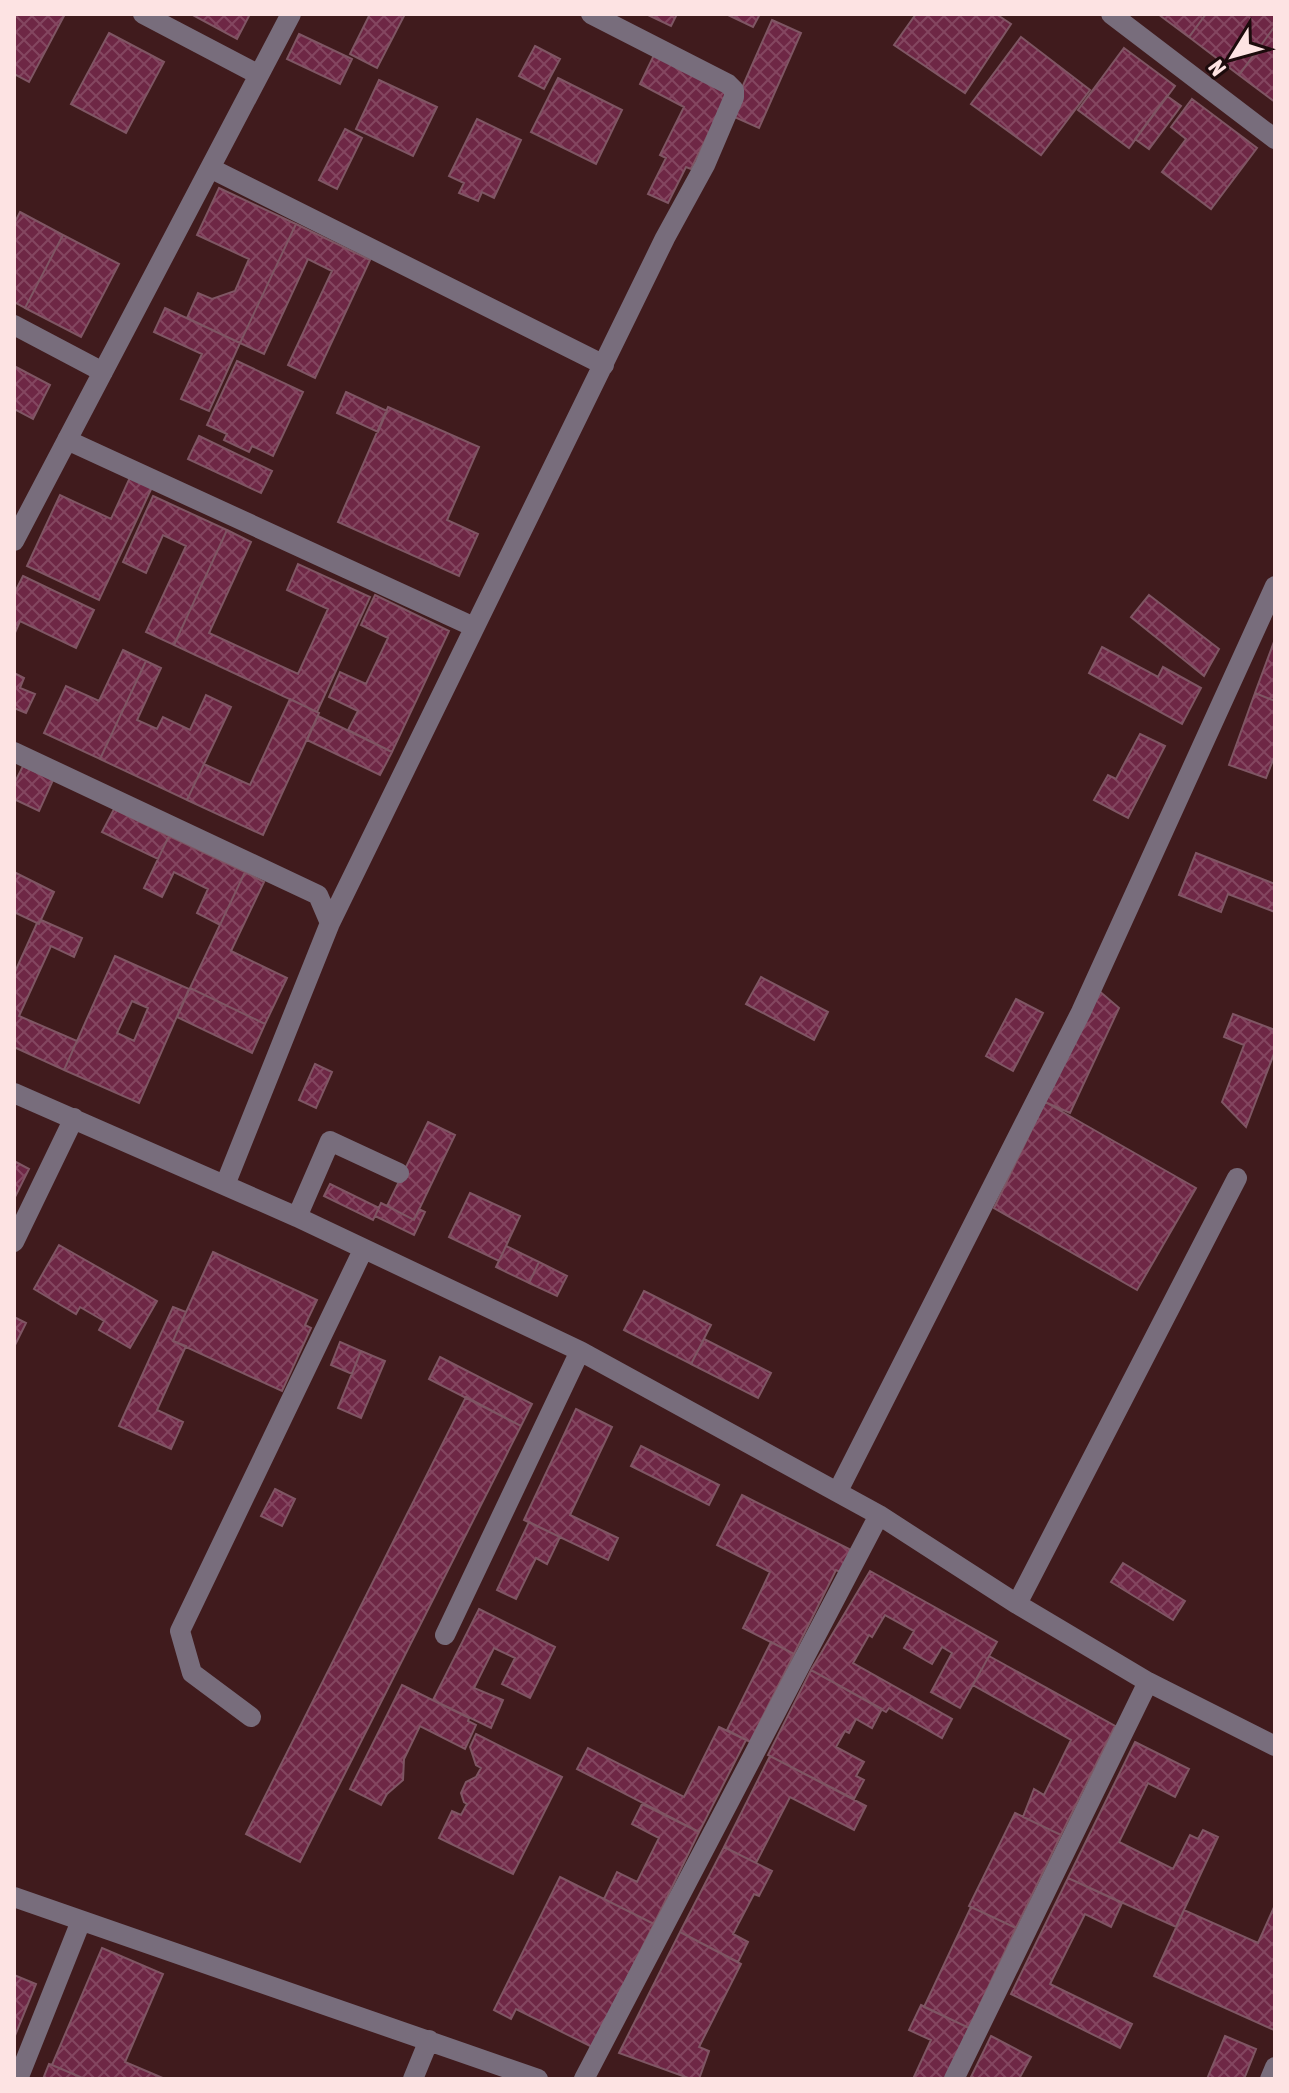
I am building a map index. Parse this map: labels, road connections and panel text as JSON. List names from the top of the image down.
{
  "north": "bottom left"
}
